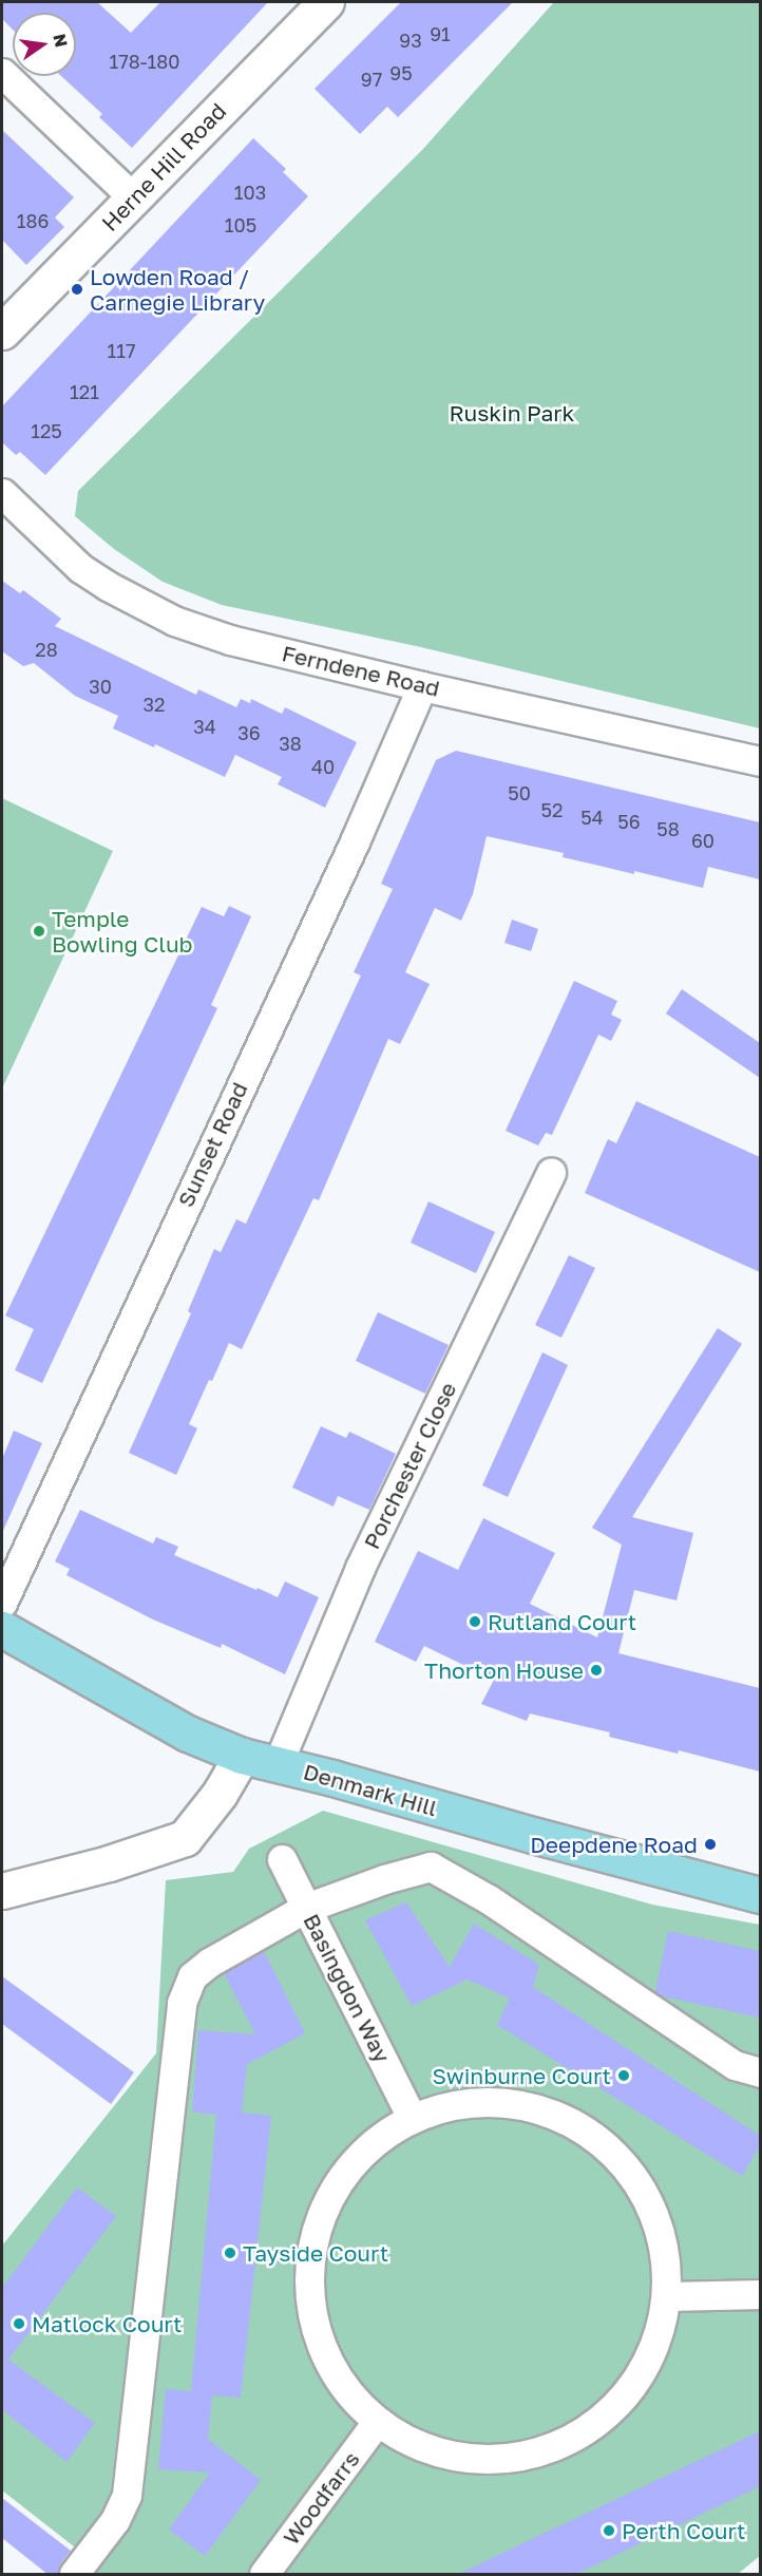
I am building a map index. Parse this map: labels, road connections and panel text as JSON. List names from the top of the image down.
{
  "streets": {
    "main road": ["Denmark Hill"],
    "street": [
      "Herne Hill Road",
      "Ferndene Road",
      "Sunset Road",
      "Porchester Close",
      "Basingdon Way",
      "Woodfarrs"
    ]
  },
  "crossings": [
    ["Ferndene Road", "Sunset Road"],
    ["Porchester Close", "Denmark Hill"]
  ],
  "parks": ["Ruskin Park"],
  "places": [
    "Lowden Road / Carnegie Library",
    "Temple Bowling Club",
    "Rutland Court",
    "Thorton House",
    "Deepdene Road",
    "Swinburne Court",
    "Tayside Court",
    "Matlock Court",
    "Perth Court"
  ],
  "house_numbers": [
    "91",
    "93",
    "178-180",
    "95",
    "97",
    "103",
    "186",
    "105",
    "117",
    "121",
    "125",
    "28",
    "30",
    "32",
    "34",
    "36",
    "38",
    "40",
    "50",
    "52",
    "54",
    "56",
    "58",
    "60"
  ],
  "north": "right"
}
